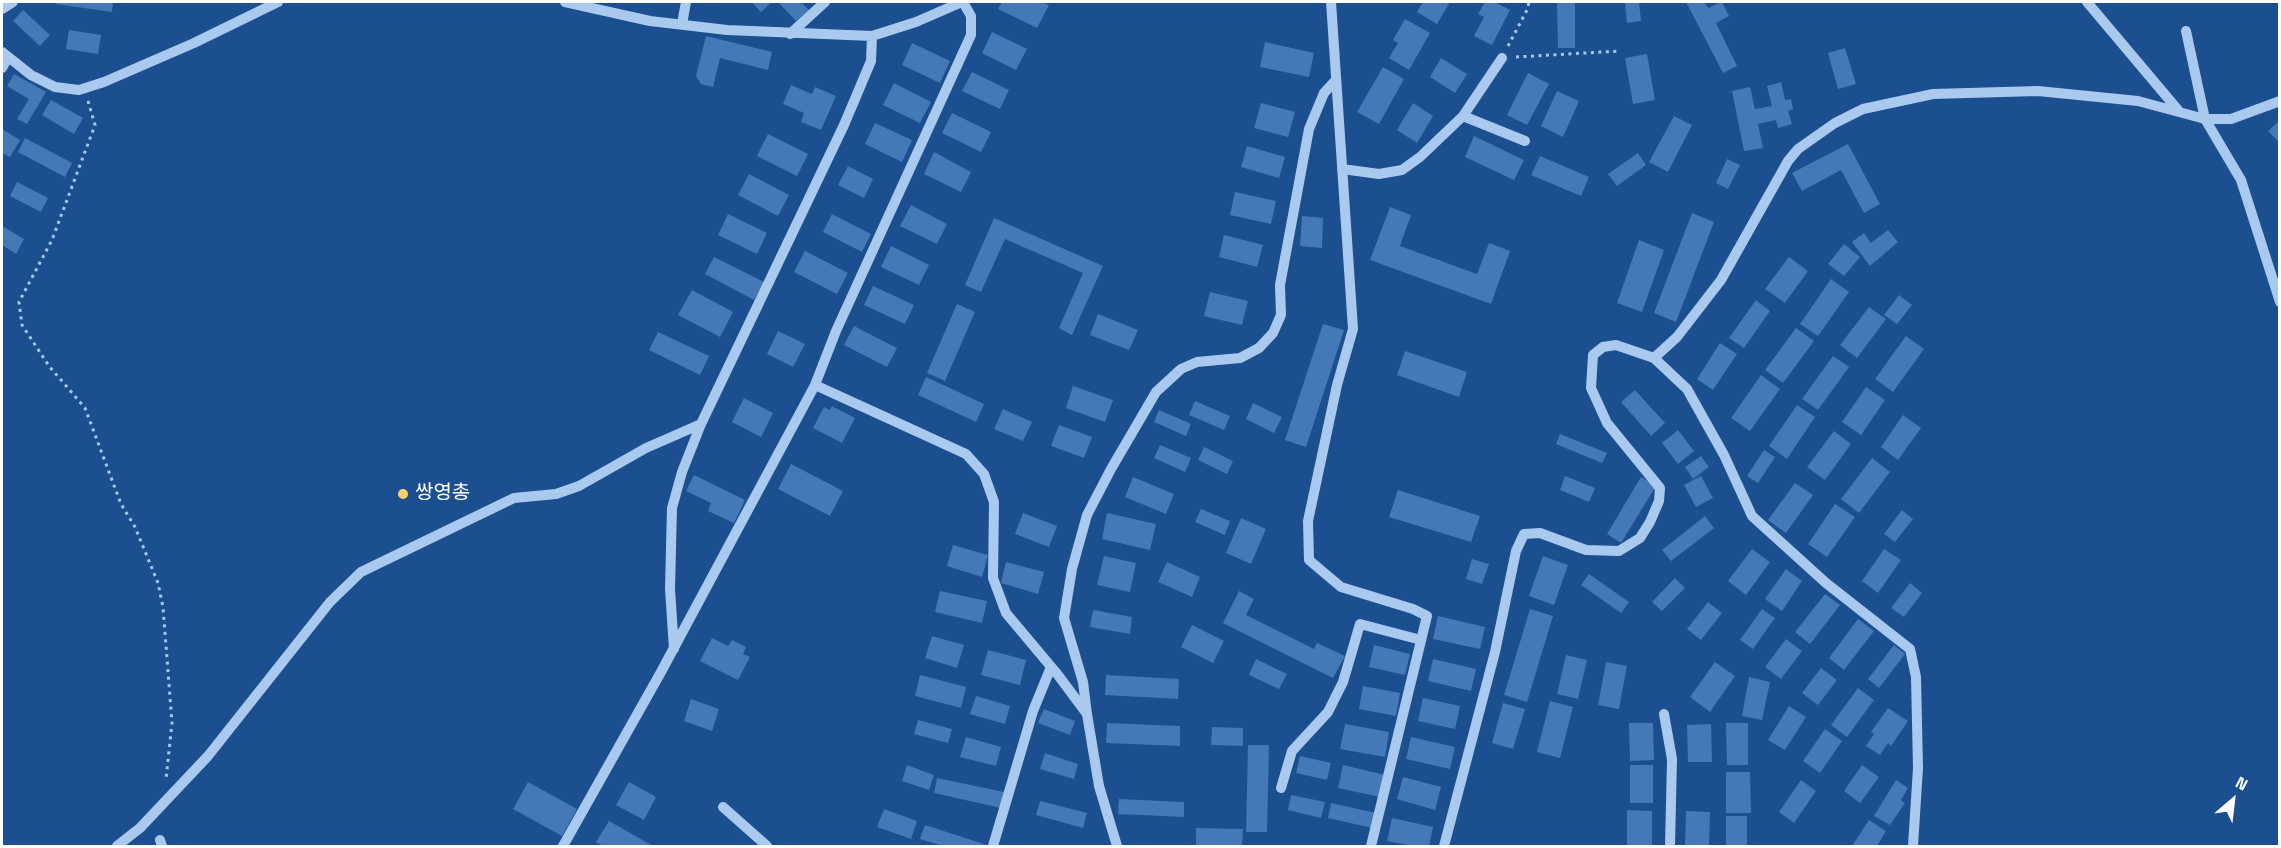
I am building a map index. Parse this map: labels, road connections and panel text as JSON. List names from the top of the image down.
{
  "places": ["쌍영총"],
  "north": "top right"
}
